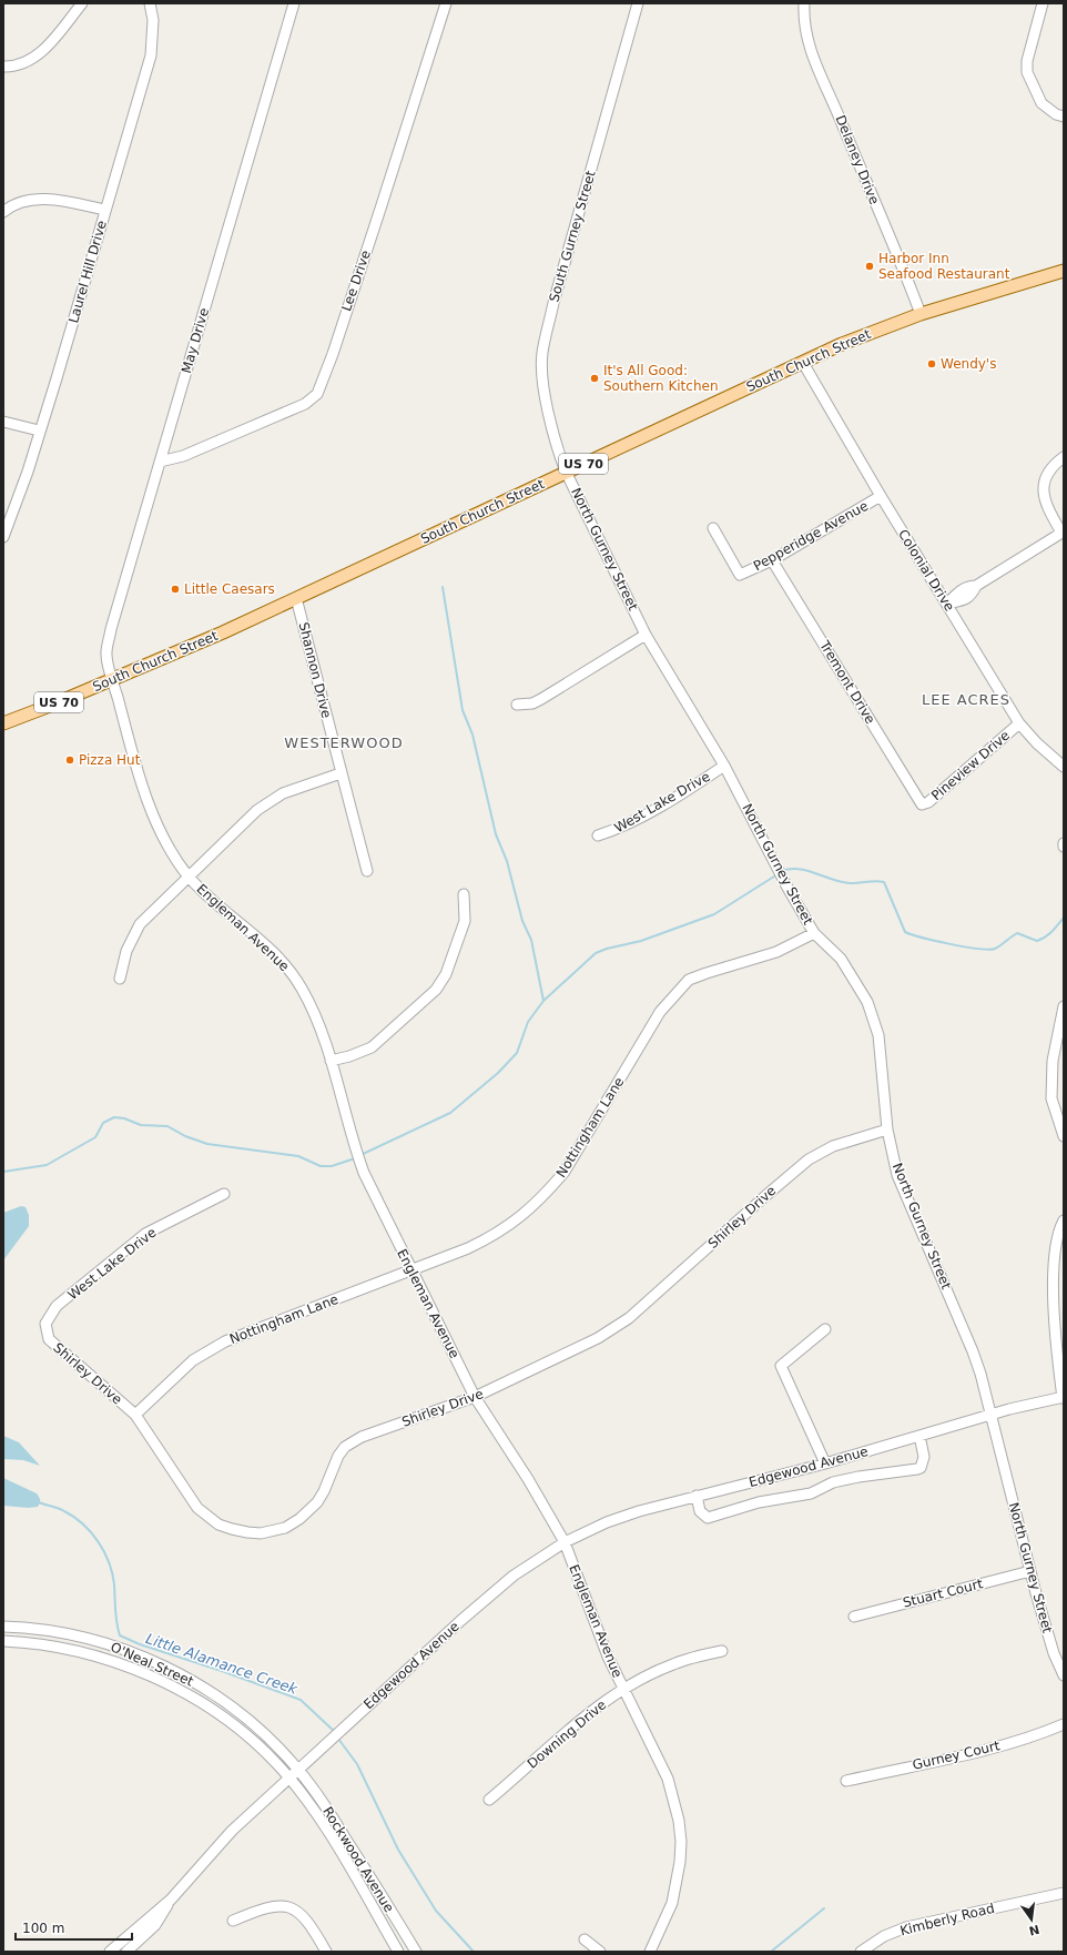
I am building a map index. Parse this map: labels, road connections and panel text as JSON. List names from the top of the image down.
{
  "streets": {
    "main road": ["South Church Street", "US 70"],
    "street": [
      "Delaney Drive",
      "South Gurney Street",
      "Laurel Hill Drive",
      "Lee Drive",
      "May Drive",
      "Pepperidge Avenue",
      "North Gurney Street",
      "Colonial Drive",
      "Shannon Drive",
      "Tremont Drive",
      "Pineview Drive",
      "West Lake Drive",
      "Engleman Avenue",
      "Nottingham Lane",
      "Shirley Drive",
      "Edgewood Avenue",
      "Stuart Court",
      "O'Neal Street",
      "Downing Drive",
      "Gurney Court",
      "Rockwood Avenue",
      "Kimberly Road"
    ]
  },
  "crossings": [
    ["Delaney Drive", "South Church Street"],
    ["South Gurney Street", "South Church Street"],
    ["South Gurney Street", "North Gurney Street"],
    ["Lee Drive", "May Drive"],
    ["May Drive", "South Church Street"],
    ["May Drive", "Engleman Avenue"],
    ["South Church Street", "North Gurney Street"],
    ["South Church Street", "Colonial Drive"],
    ["South Church Street", "Shannon Drive"],
    ["South Church Street", "Engleman Avenue"],
    ["Pepperidge Avenue", "Colonial Drive"],
    ["Pepperidge Avenue", "Tremont Drive"],
    ["North Gurney Street", "West Lake Drive"],
    ["North Gurney Street", "Nottingham Lane"],
    ["North Gurney Street", "Shirley Drive"],
    ["North Gurney Street", "Edgewood Avenue"],
    ["North Gurney Street", "Stuart Court"],
    ["Colonial Drive", "Pineview Drive"],
    ["Tremont Drive", "Pineview Drive"],
    ["West Lake Drive", "Shirley Drive"],
    ["Engleman Avenue", "Nottingham Lane"],
    ["Engleman Avenue", "Shirley Drive"],
    ["Engleman Avenue", "Edgewood Avenue"],
    ["Engleman Avenue", "Downing Drive"],
    ["Nottingham Lane", "Shirley Drive"],
    ["Edgewood Avenue", "O'Neal Street"],
    ["Edgewood Avenue", "Rockwood Avenue"],
    ["O'Neal Street", "Rockwood Avenue"]
  ],
  "districts": ["LEE ACRES", "WESTERWOOD"],
  "water": ["Little Alamance Creek"],
  "places": [
    "Harbor Inn Seafood Restaurant",
    "Wendy's",
    "It's All Good: Southern Kitchen",
    "Little Caesars",
    "Pizza Hut"
  ],
  "scale_bar": "100 m",
  "north": "bottom"
}
